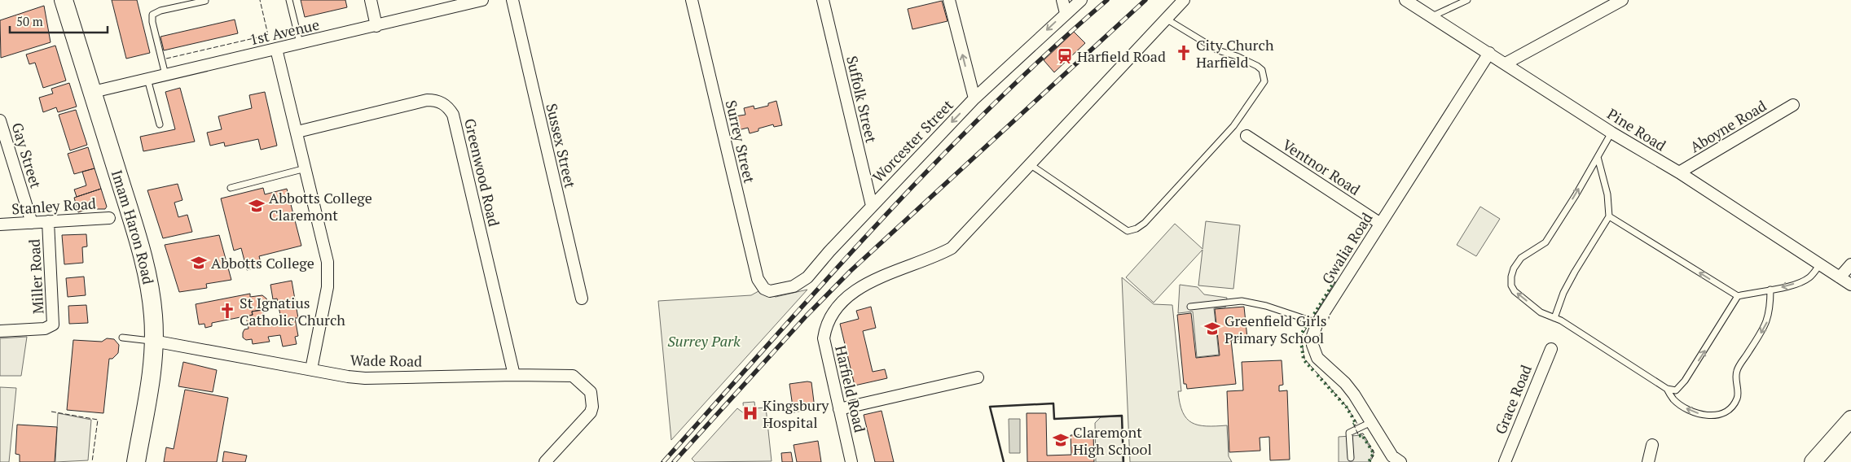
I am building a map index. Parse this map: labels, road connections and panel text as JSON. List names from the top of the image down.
{
  "streets": {
    "main road": ["Imam Haron Road"],
    "street": [
      "1st Avenue",
      "Suffolk Street",
      "Aboyne Road",
      "Pine Road",
      "Worcester Street",
      "Surrey Street",
      "Sussex Street",
      "Gay Street",
      "Ventnor Road",
      "Greenwood Road",
      "Stanley Road",
      "Gwalia Road",
      "Miller Road",
      "Wade Road",
      "Harfield Road",
      "Grace Road"
    ]
  },
  "crossings": [
    ["1st Avenue", "Imam Haron Road"],
    ["Suffolk Street", "Worcester Street"],
    ["Aboyne Road", "Pine Road"],
    ["Pine Road", "Gwalia Road"],
    ["Worcester Street", "Surrey Street"],
    ["Gay Street", "Stanley Road"],
    ["Ventnor Road", "Gwalia Road"],
    ["Greenwood Road", "Wade Road"],
    ["Stanley Road", "Miller Road"],
    ["Imam Haron Road", "Wade Road"]
  ],
  "one_way": ["Worcester Street"],
  "parks": ["Surrey Park"],
  "places": {
    "church": ["City Church Harfield", "St Ignatius Catholic Church"],
    "station": ["Harfield Road"],
    "school or university": [
      "Abbotts College Claremont",
      "Abbotts College",
      "Greenfield Girls' Primary School",
      "Claremont High School"
    ],
    "hospital": ["Kingsbury Hospital"]
  },
  "scale_bar": "50 m"
}
